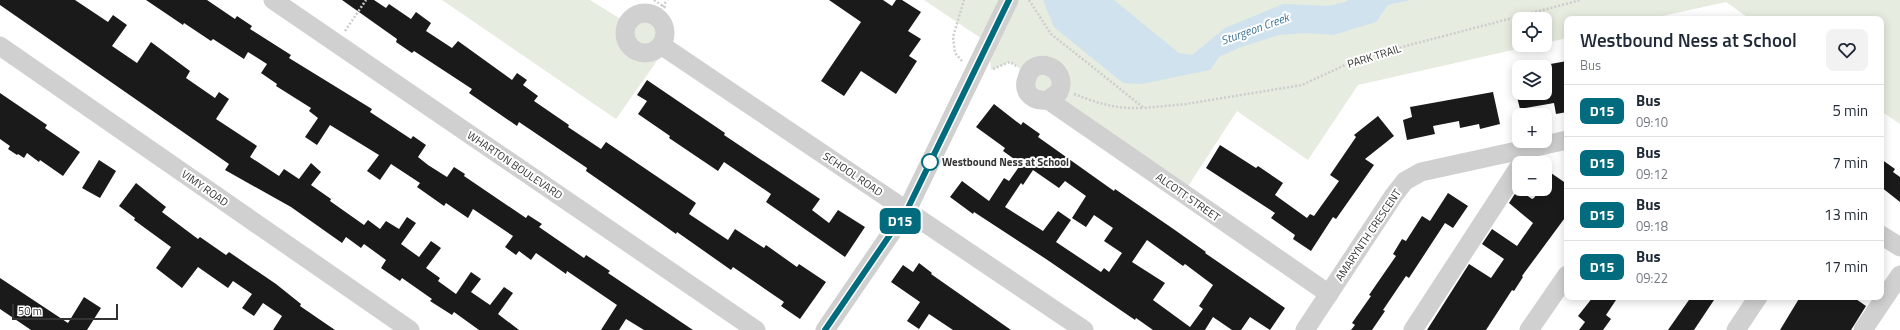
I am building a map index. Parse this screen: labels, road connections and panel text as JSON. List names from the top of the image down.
{
  "streets": {
    "street": [
      "WHARTON BOULEVARD",
      "SCHOOL ROAD",
      "VIMY ROAD",
      "ALCOTT STREET",
      "AMARYNTH CRESCENT"
    ],
    "path": ["PARK TRAIL"]
  },
  "crossings": [
    ["PARK TRAIL", "ALCOTT STREET"],
    ["ALCOTT STREET", "AMARYNTH CRESCENT"]
  ],
  "water": ["Sturgeon Creek"],
  "places": ["Westbound Ness at School"],
  "lines": ["bus line D15"],
  "scale_bar": "50 m",
  "page": {
    "on_map": "D15",
    "map_buttons": ["+", "−"],
    "heading": ["Westbound Ness at School", "Bus"],
    "list": [
      {
        "mark": "D15",
        "name": "Bus",
        "note": "09:10",
        "value": "5 min"
      },
      {
        "mark": "D15",
        "name": "Bus",
        "note": "09:12",
        "value": "7 min"
      },
      {
        "mark": "D15",
        "name": "Bus",
        "note": "09:18",
        "value": "13 min"
      },
      {
        "mark": "D15",
        "name": "Bus",
        "note": "09:22",
        "value": "17 min"
      }
    ],
    "scale": "50 m"
  }
}
